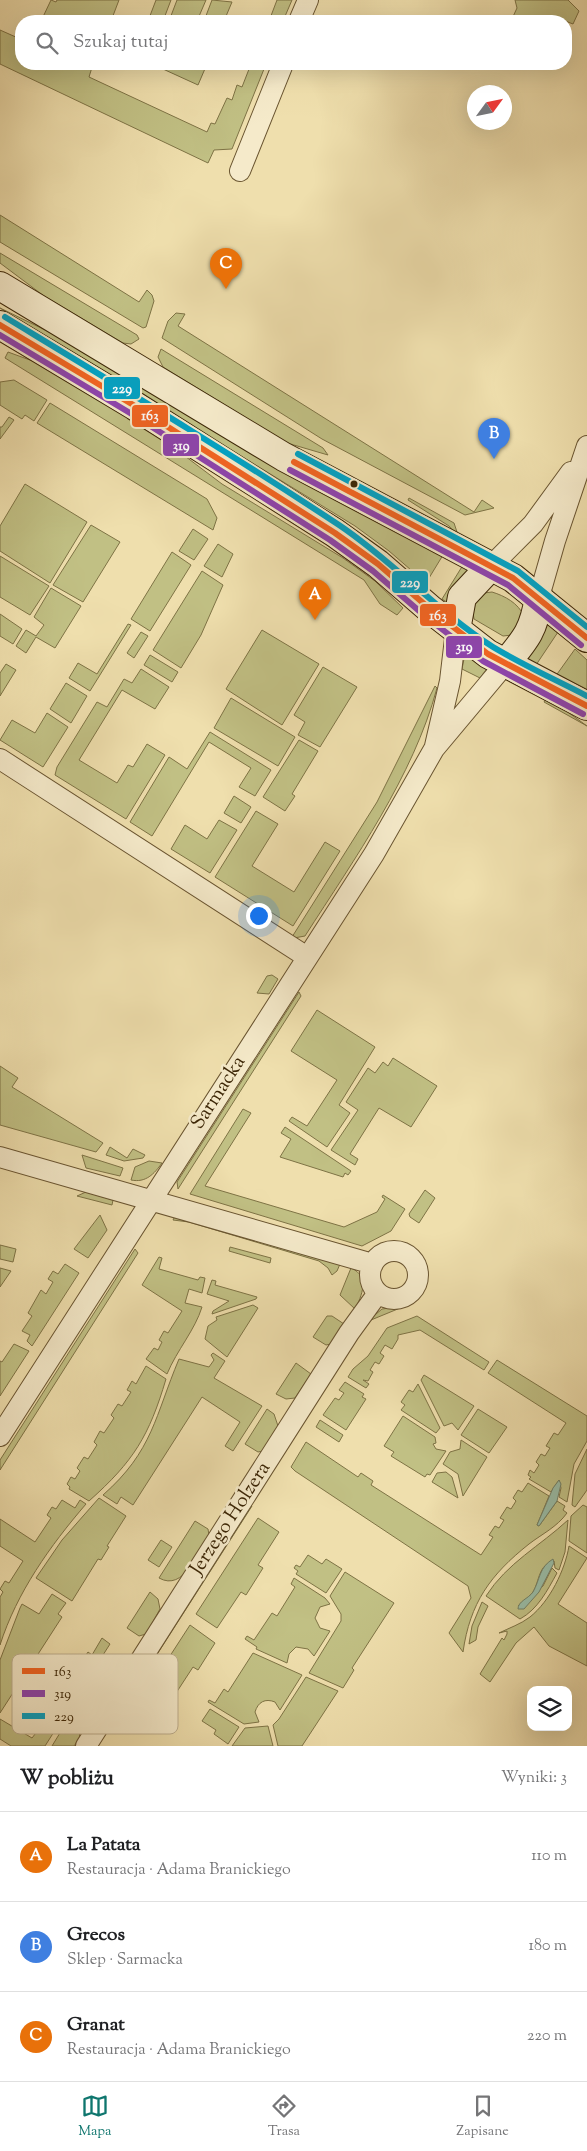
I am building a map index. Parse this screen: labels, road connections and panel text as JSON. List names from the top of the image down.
{
  "streets": {
    "main road": ["Sarmacka"],
    "street": ["Jerzego Holzera"]
  },
  "lines": ["transit line 229", "transit line 163", "transit line 319"],
  "legend": ["163", "319", "229"],
  "north": "top right",
  "page": {
    "search": "Szukaj tutaj",
    "pins": ["C", "B", "A"],
    "heading": ["W pobliżu", "Wyniki: 3"],
    "list": [
      {
        "mark": "A",
        "name": "La Patata",
        "note": "Restauracja · Adama Branickiego",
        "value": "110 m"
      },
      {
        "mark": "B",
        "name": "Grecos",
        "note": "Sklep · Sarmacka",
        "value": "180 m"
      },
      {
        "mark": "C",
        "name": "Granat",
        "note": "Restauracja · Adama Branickiego",
        "value": "220 m"
      }
    ],
    "nav": ["Mapa", "Trasa", "Zapisane"]
  }
}
